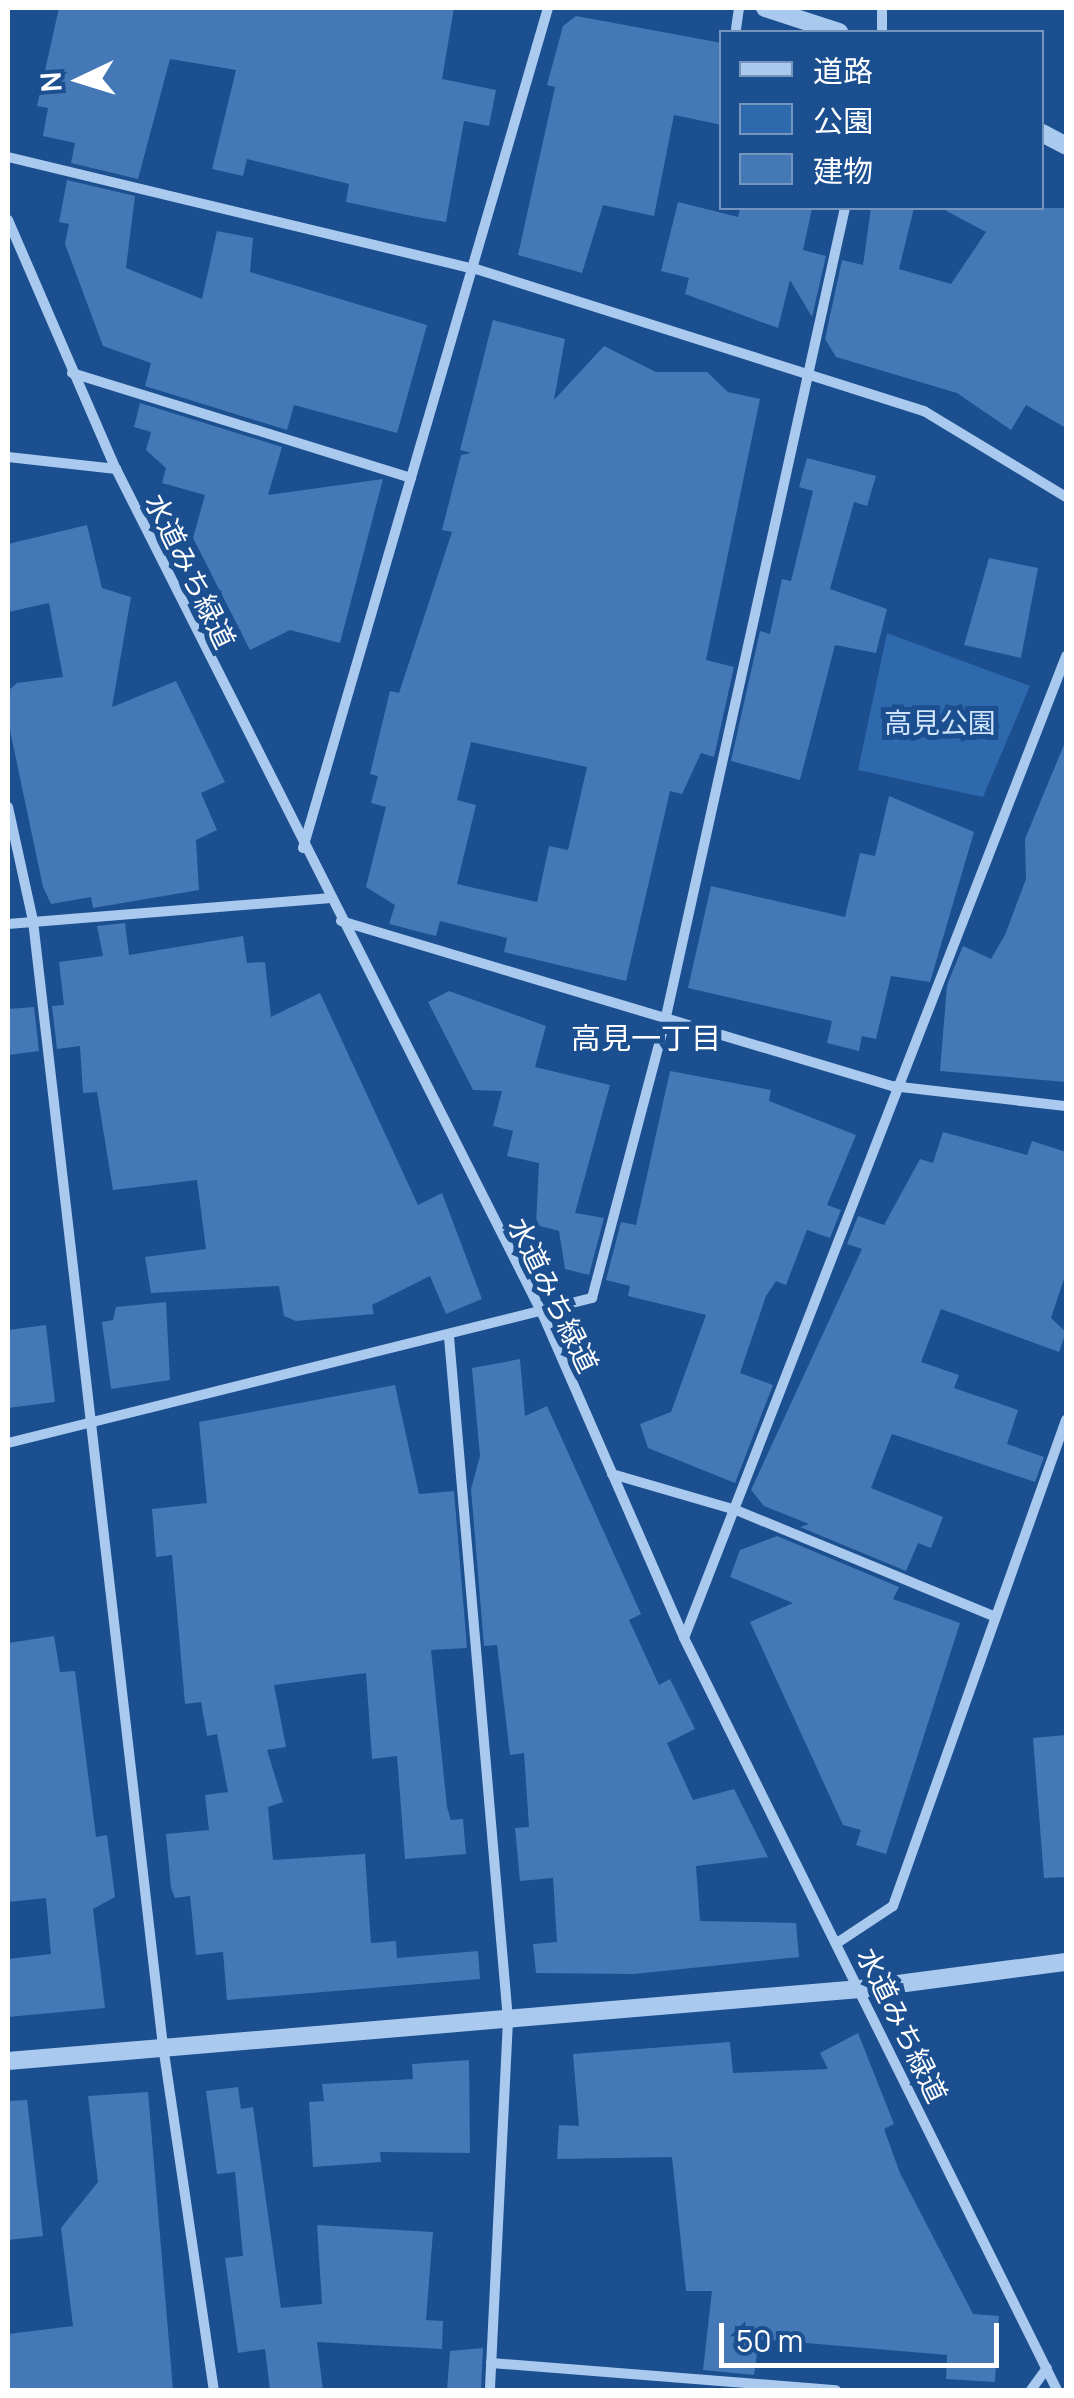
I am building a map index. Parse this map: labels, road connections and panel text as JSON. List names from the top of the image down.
{
  "streets": {
    "street": ["水道みち緑道"]
  },
  "districts": ["高見一丁目"],
  "parks": ["高見公園"],
  "legend": ["道路", "公園", "建物"],
  "scale_bar": "50 m",
  "north": "left"
}
